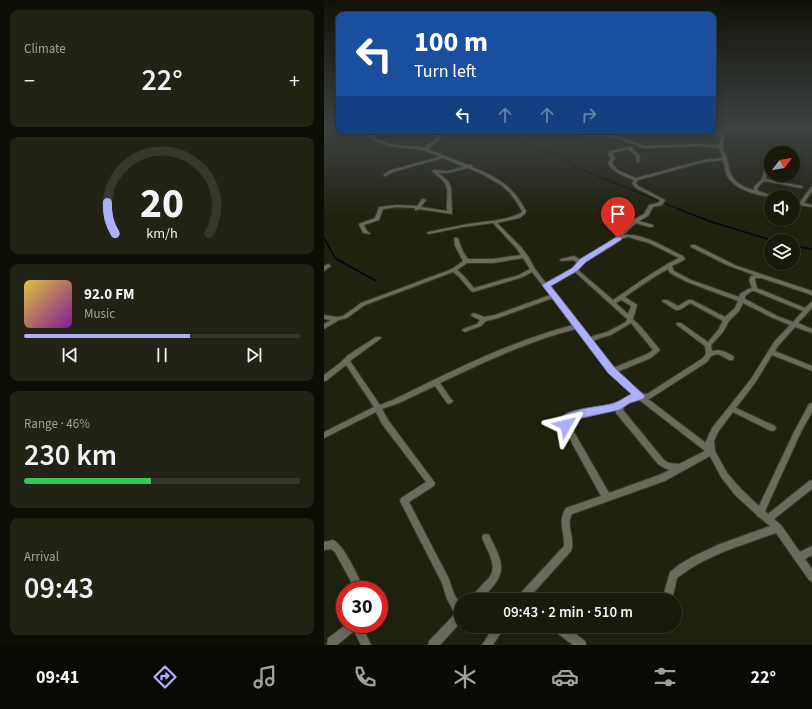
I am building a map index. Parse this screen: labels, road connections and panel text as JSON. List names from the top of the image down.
{
  "north": "top right",
  "page": {
    "tile": [
      "Climate",
      ["Range · 46%", "230 km"],
      ["Arrival", "09:43"]
    ],
    "turn": ["100 m", "Turn left"],
    "heat": ["−", "22°", "+"],
    "song": ["92.0 FM", "Music"],
    "limit": "30",
    "trip": "09:43 · 2 min · 510 m",
    "tabs": ["09:41", "22°"],
    "gauge": ["20", "km/h"]
  }
}
